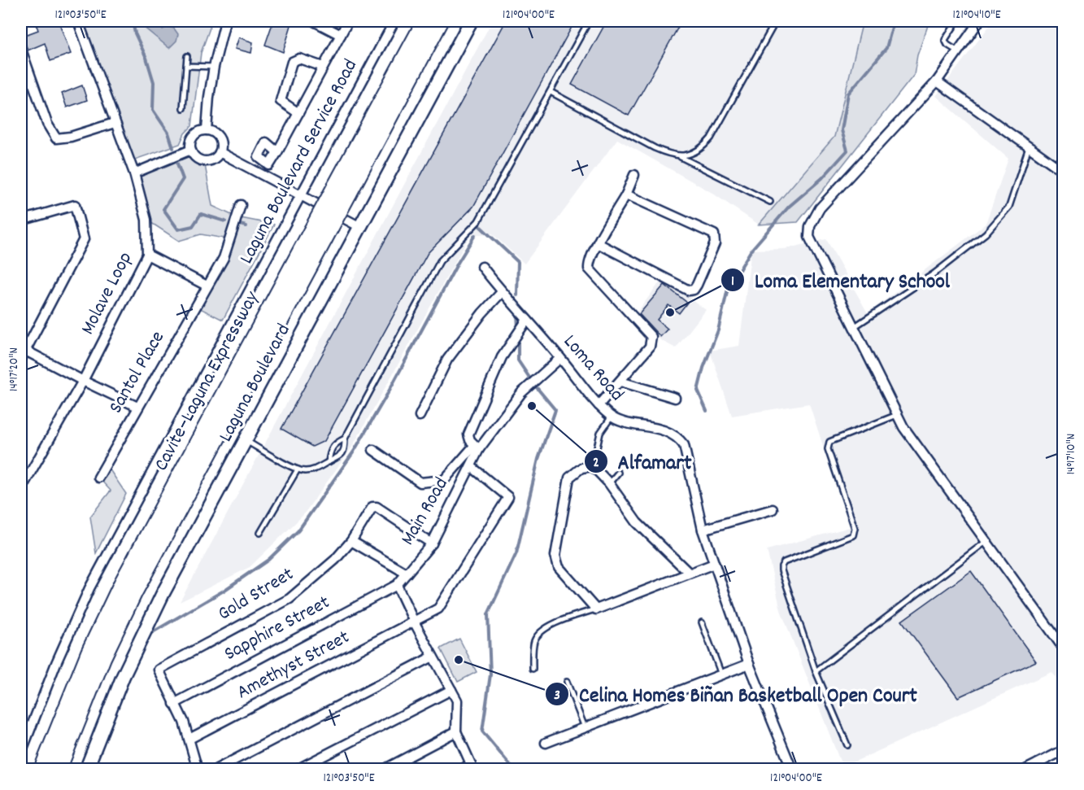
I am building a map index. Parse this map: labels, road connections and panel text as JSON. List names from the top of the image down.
{
  "streets": {
    "highway": ["Cavite–Laguna Expressway"],
    "main road": ["Laguna Boulevard"],
    "street": [
      "Laguna Boulevard Service Road",
      "Molave Loop",
      "Loma Road",
      "Santol Place",
      "Main Road",
      "Gold Street",
      "Sapphire Street",
      "Amethyst Street"
    ]
  },
  "crossings": [
    ["Main Road", "Gold Street"],
    ["Main Road", "Sapphire Street"],
    ["Main Road", "Amethyst Street"],
    ["Gold Street", "Sapphire Street"]
  ],
  "places": ["Loma Elementary School", "Alfamart", "Celina Homes Biñan Basketball Open Court"],
  "coordinates": [
    "121°03'50\"E",
    "121°04'00\"E",
    "121°04'10\"E",
    "14°17'20\"N",
    "14°17'10\"N"
  ]
}
